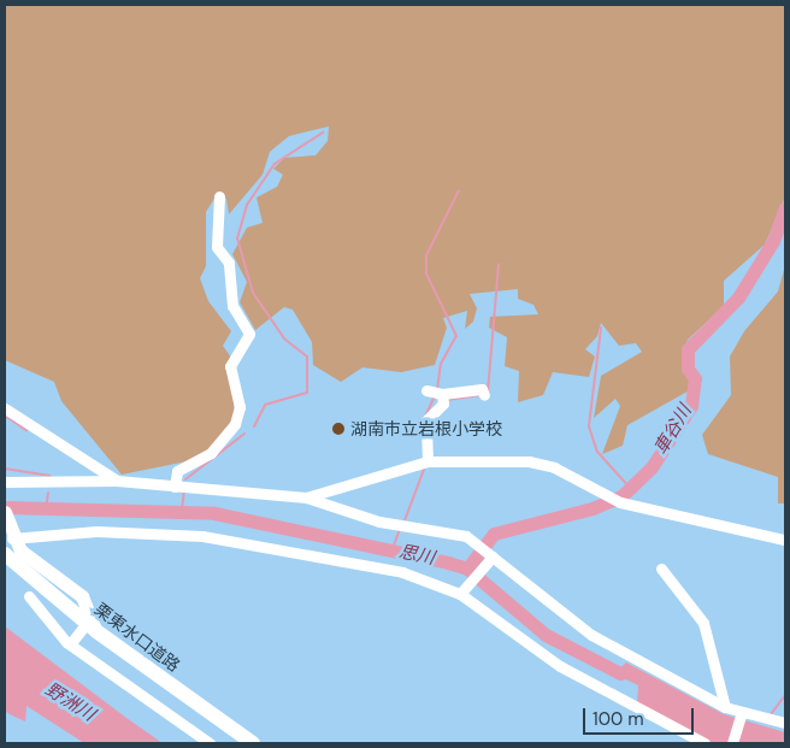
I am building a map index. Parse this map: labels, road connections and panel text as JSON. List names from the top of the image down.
{
  "streets": {
    "highway": ["栗東水口道路"]
  },
  "water": ["車谷川", "思川", "野洲川"],
  "places": ["湖南市立岩根小学校"],
  "scale_bar": "100 m"
}
